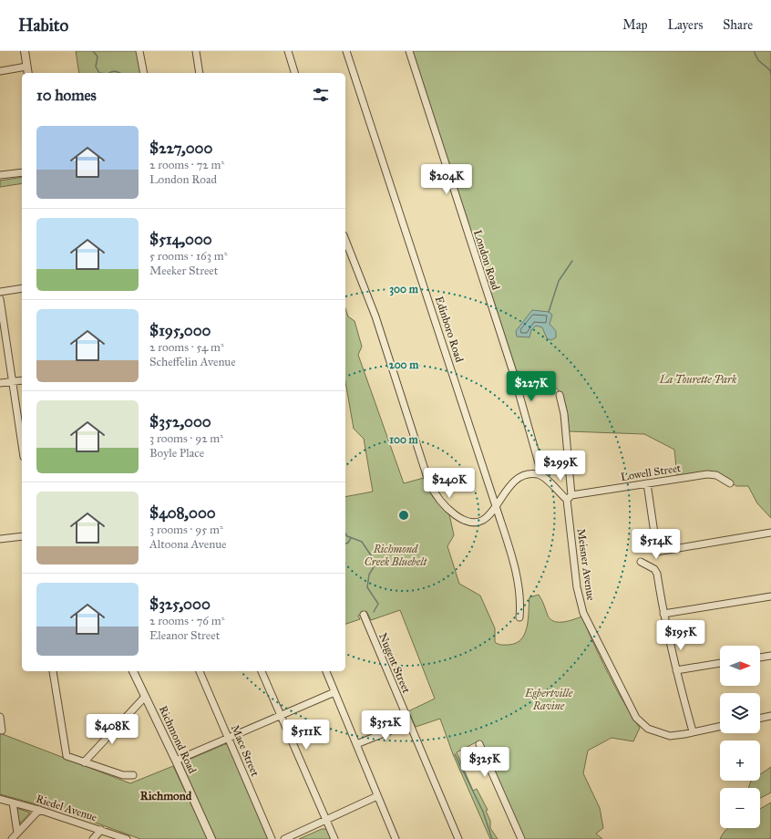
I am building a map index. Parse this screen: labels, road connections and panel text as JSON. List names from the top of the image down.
{
  "streets": {
    "street": [
      "London Road",
      "Edinboro Road",
      "Lowell Street",
      "Meisner Avenue",
      "Nugent Street",
      "Richmond Road",
      "Mace Street",
      "Riedel Avenue"
    ]
  },
  "crossings": [
    ["Lowell Street", "Meisner Avenue"]
  ],
  "districts": ["Richmond"],
  "parks": ["La Tourette Park", "Richmond Creek Bluebelt", "Egbertville Ravine"],
  "north": "right",
  "page": {
    "header": "Habito",
    "nav": ["Map", "Layers", "Share"],
    "heading": "10 homes",
    "list": [
      {
        "name": "$227,000",
        "note": "2 rooms · 72 m² · London Road"
      },
      {
        "name": "$514,000",
        "note": "5 rooms · 163 m² · Meeker Street"
      },
      {
        "name": "$195,000",
        "note": "2 rooms · 54 m² · Scheffelin Avenue"
      },
      {
        "name": "$352,000",
        "note": "3 rooms · 92 m² · Boyle Place"
      },
      {
        "name": "$408,000",
        "note": "3 rooms · 95 m² · Altoona Avenue"
      },
      {
        "name": "$325,000",
        "note": "2 rooms · 76 m² · Eleanor Street"
      }
    ],
    "price": [
      "$204K",
      "$227K",
      "$299K",
      "$240K",
      "$514K",
      "$195K",
      "$352K",
      "$408K",
      "$511K",
      "$325K"
    ],
    "map_buttons": ["+", "−"]
  },
  "rings": ["300 m", "200 m", "100 m"]
}
